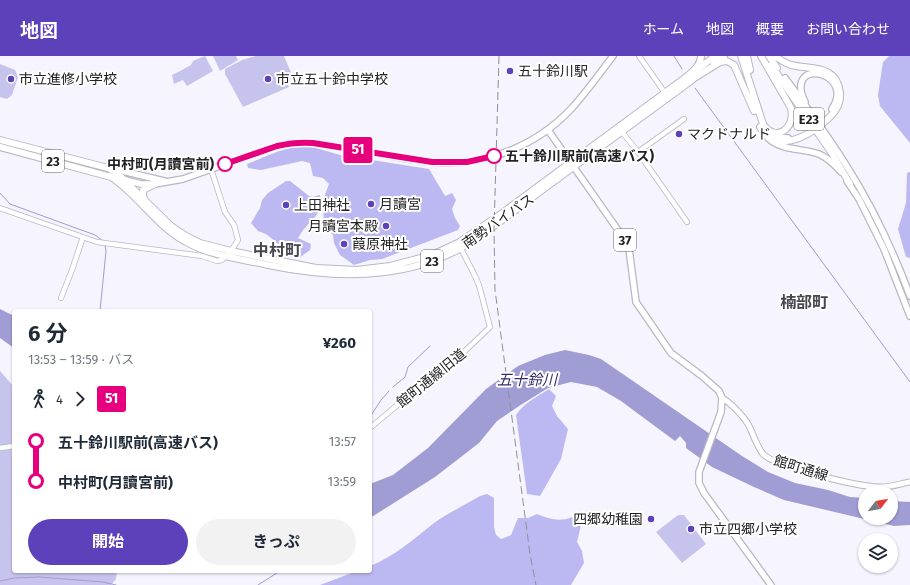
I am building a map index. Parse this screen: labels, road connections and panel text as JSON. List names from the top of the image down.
{
  "streets": {
    "highway": ["E23", "23", "南勢バイパス"],
    "main road": ["37", "館町通線"],
    "street": ["館町通線旧道"]
  },
  "crossings": [
    ["南勢バイパス", "37"],
    ["南勢バイパス", "館町通線旧道"],
    ["37", "館町通線"]
  ],
  "districts": ["中村町", "楠部町"],
  "water": ["五十鈴川"],
  "places": [
    "五十鈴川駅",
    "市立進修小学校",
    "市立五十鈴中学校",
    "マクドナルド",
    "五十鈴川駅前(高速バス)",
    "中村町(月讀宮前)",
    "月讀宮",
    "上田神社",
    "月讀宮本殿",
    "葭原神社",
    "四郷幼稚園",
    "市立四郷小学校"
  ],
  "lines": ["bus line 51"],
  "north": "top right",
  "page": {
    "header": "地図",
    "nav": [
      "ホーム",
      "地図",
      "概要",
      "お問い合わせ"
    ],
    "on_map": "51",
    "heading": ["6 分", "13:53 – 13:59 · バス", "¥260"],
    "legs": ["4", "51"],
    "list": [
      {
        "name": "五十鈴川駅前(高速バス)",
        "value": "13:57"
      },
      {
        "name": "中村町(月讀宮前)",
        "value": "13:59"
      }
    ],
    "buttons": ["開始", "きっぷ"]
  }
}
